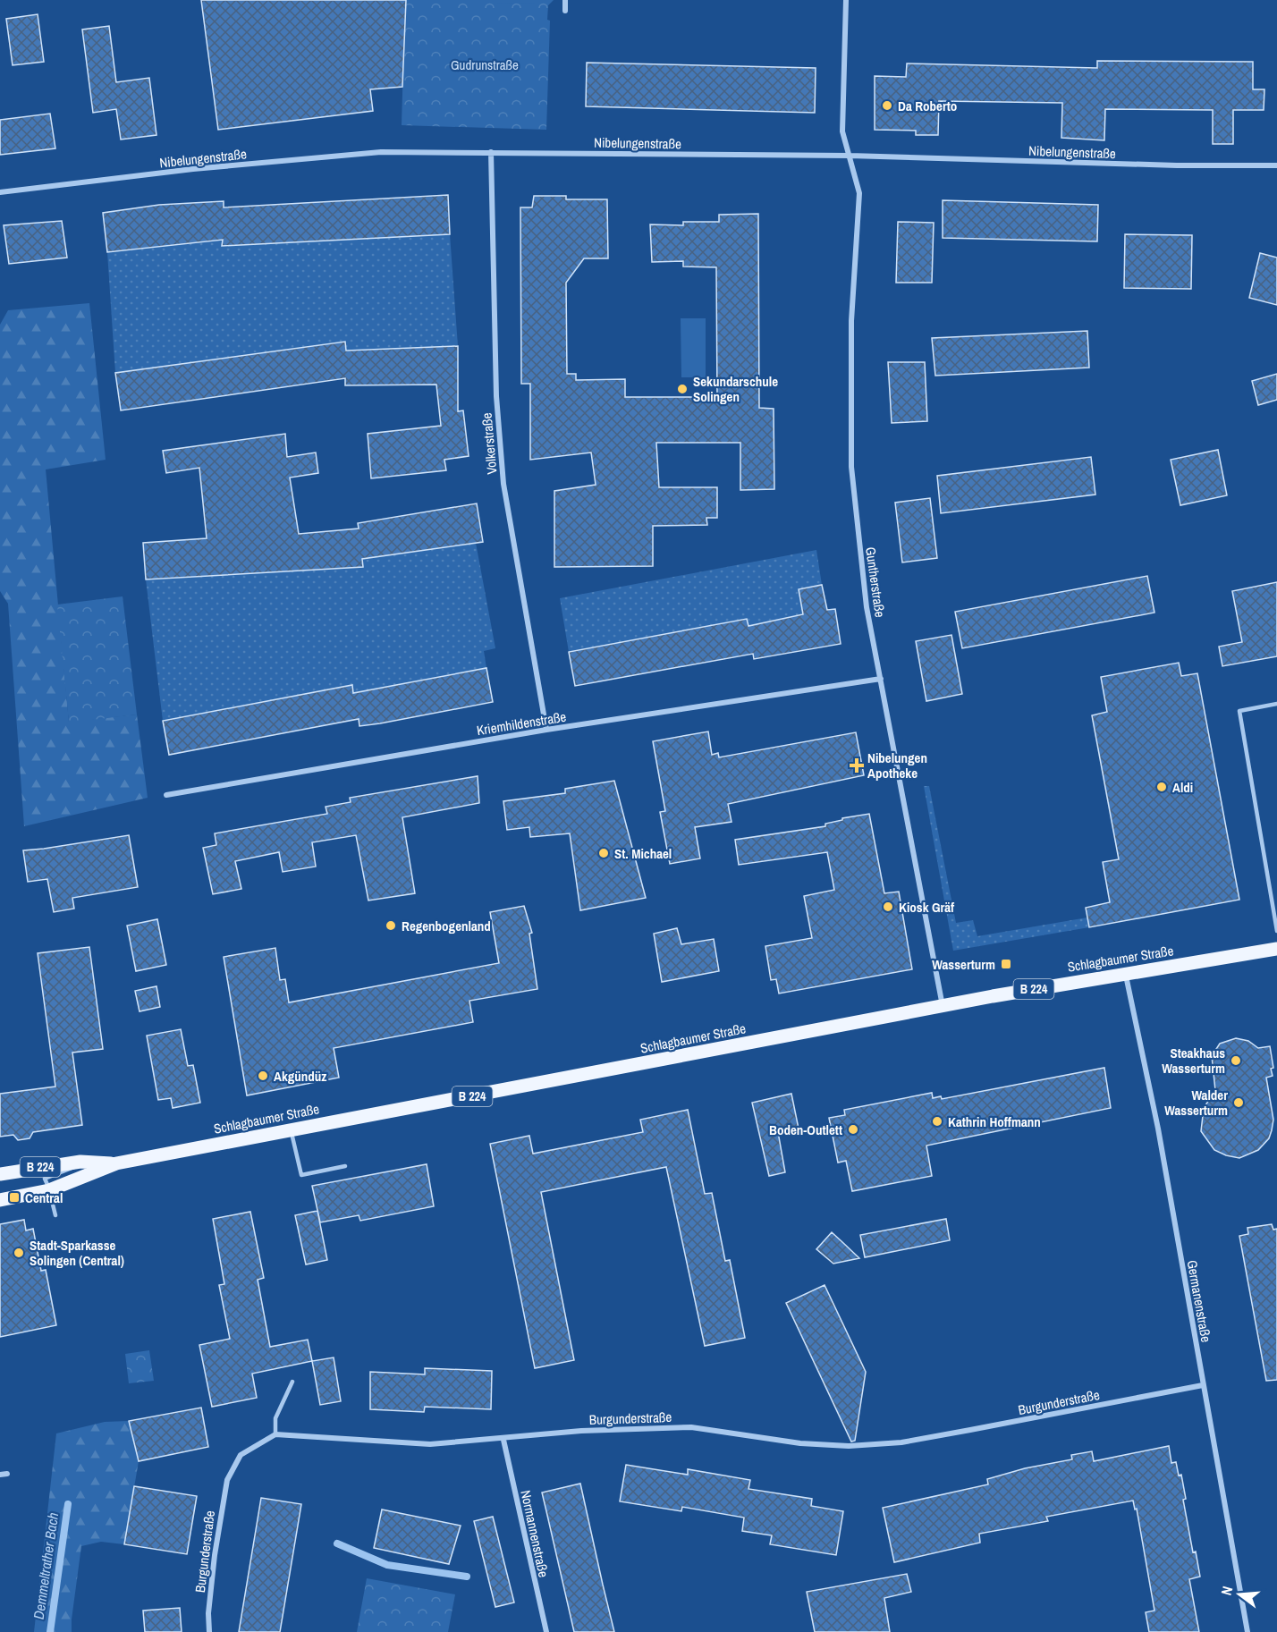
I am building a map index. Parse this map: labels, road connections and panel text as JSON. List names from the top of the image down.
{
  "streets": {
    "main road": ["Schlagbaumer Straße", "B 224"],
    "street": [
      "Nibelungenstraße",
      "Volkerstraße",
      "Guntherstraße",
      "Kriemhildenstraße",
      "Germanenstraße",
      "Burgunderstraße",
      "Normannenstraße"
    ]
  },
  "crossings": [
    ["Nibelungenstraße", "Volkerstraße"],
    ["Nibelungenstraße", "Guntherstraße"],
    ["Volkerstraße", "Kriemhildenstraße"],
    ["Guntherstraße", "Kriemhildenstraße"],
    ["Guntherstraße", "Schlagbaumer Straße"],
    ["Schlagbaumer Straße", "Germanenstraße"],
    ["Germanenstraße", "Burgunderstraße"],
    ["Burgunderstraße", "Normannenstraße"]
  ],
  "water": ["Demmeltrather Bach"],
  "parks": ["Gudrunstraße"],
  "places": {
    "other": [
      "Da Roberto",
      "Sekundarschule Solingen",
      "Aldi",
      "St. Michael",
      "Kiosk Gräf",
      "Regenbogenland",
      "Steakhaus Wasserturm",
      "Akgündüz",
      "Walder Wasserturm",
      "Kathrin Hoffmann",
      "Boden-Outlett",
      "Stadt-Sparkasse Solingen (Central)"
    ],
    "health": ["Nibelungen Apotheke"],
    "transit": ["Wasserturm", "Central"]
  },
  "north": "left"
}
